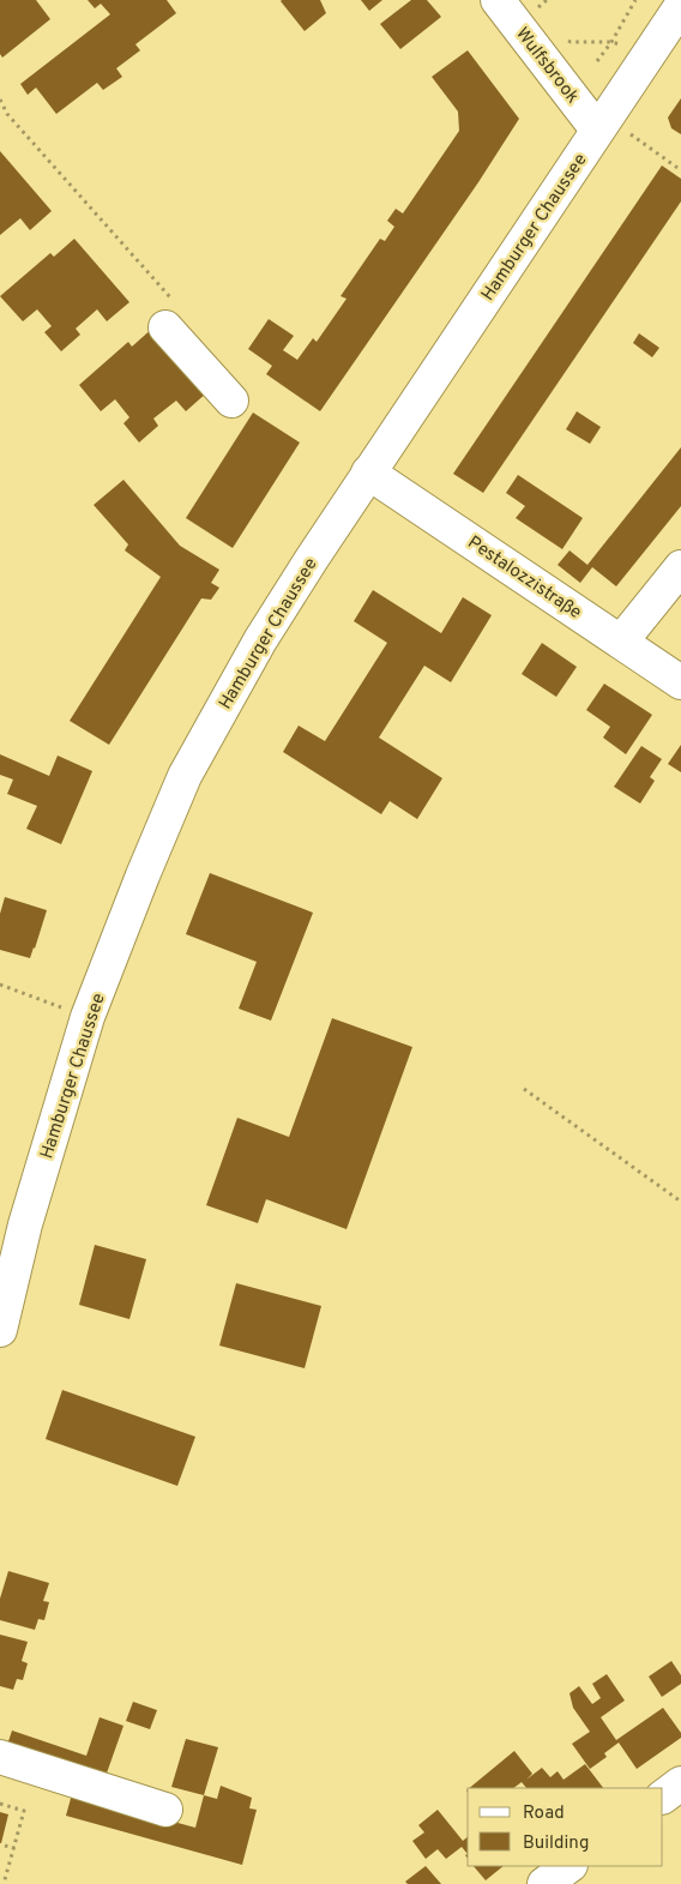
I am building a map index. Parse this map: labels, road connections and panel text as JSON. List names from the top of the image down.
{
  "streets": {
    "main road": ["Wulfsbrook", "Hamburger Chaussee", "Pestalozzistraße"]
  },
  "crossings": [
    ["Wulfsbrook", "Hamburger Chaussee"],
    ["Hamburger Chaussee", "Pestalozzistraße"]
  ],
  "legend": ["Road", "Building"]
}
